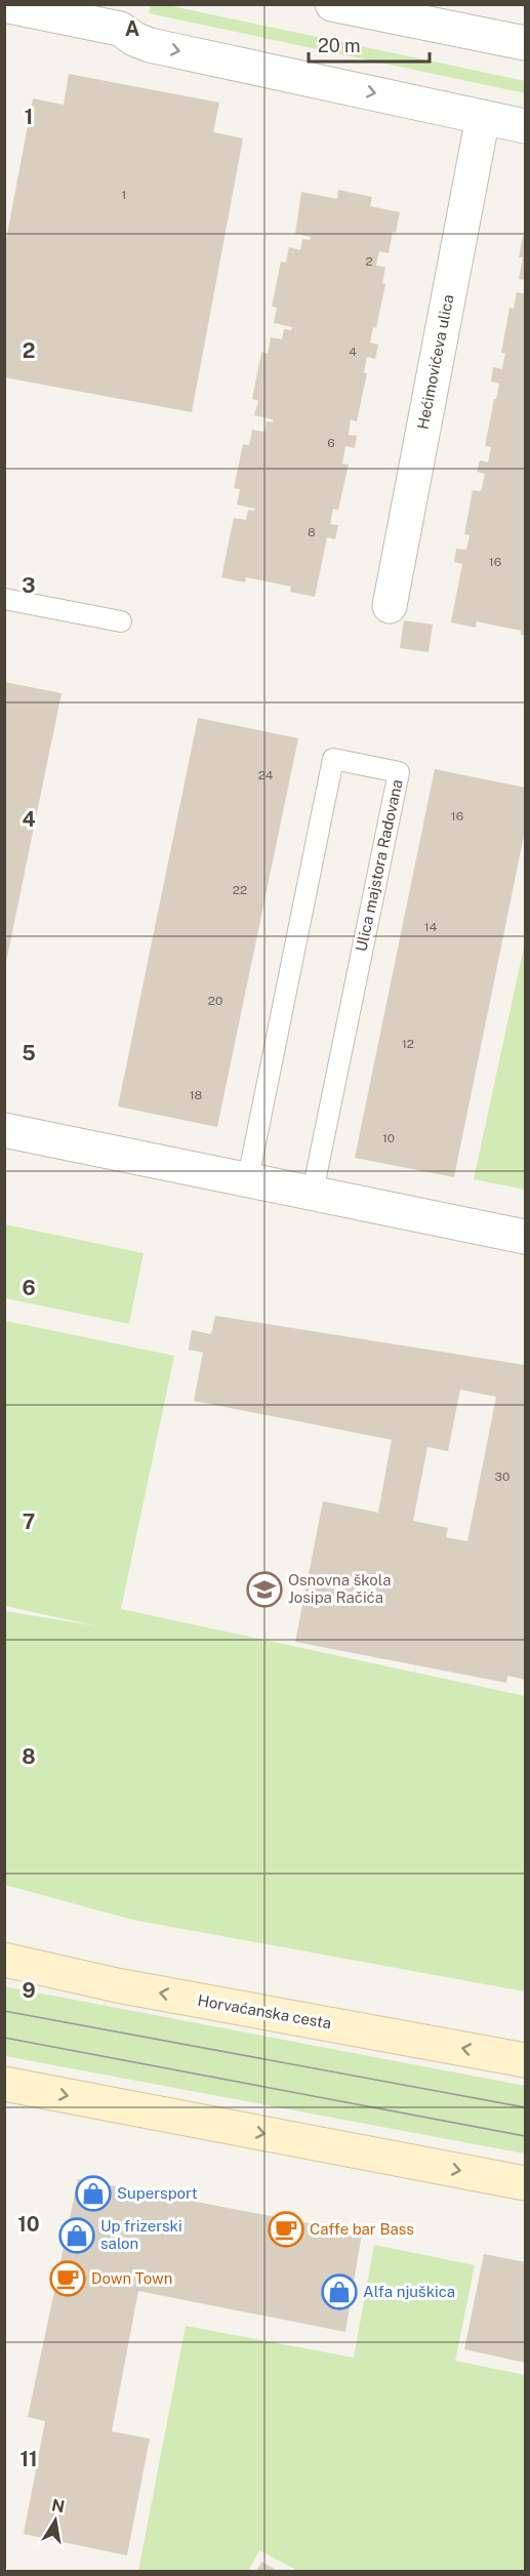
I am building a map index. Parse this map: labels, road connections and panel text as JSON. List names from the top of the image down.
{
  "streets": {
    "street": ["Hećimovićeva ulica", "Horvaćanska cesta"],
    "lane": ["Ulica majstora Radovana"]
  },
  "places": {
    "school or university": ["Osnovna škola Josipa Račića"],
    "shop": ["Supersport", "Up frizerski salon", "Alfa njuškica"],
    "cafe": ["Caffe bar Bass", "Down Town"]
  },
  "house_numbers": [
    "1",
    "2",
    "4",
    "6",
    "8",
    "16",
    "24",
    "16",
    "22",
    "14",
    "20",
    "12",
    "18",
    "10",
    "30"
  ],
  "scale_bar": "20 m",
  "north": "top",
  "grid": {
    "columns": ["A"],
    "rows": [
      "1",
      "2",
      "3",
      "4",
      "5",
      "6",
      "7",
      "8",
      "9",
      "10",
      "11"
    ]
  }
}
